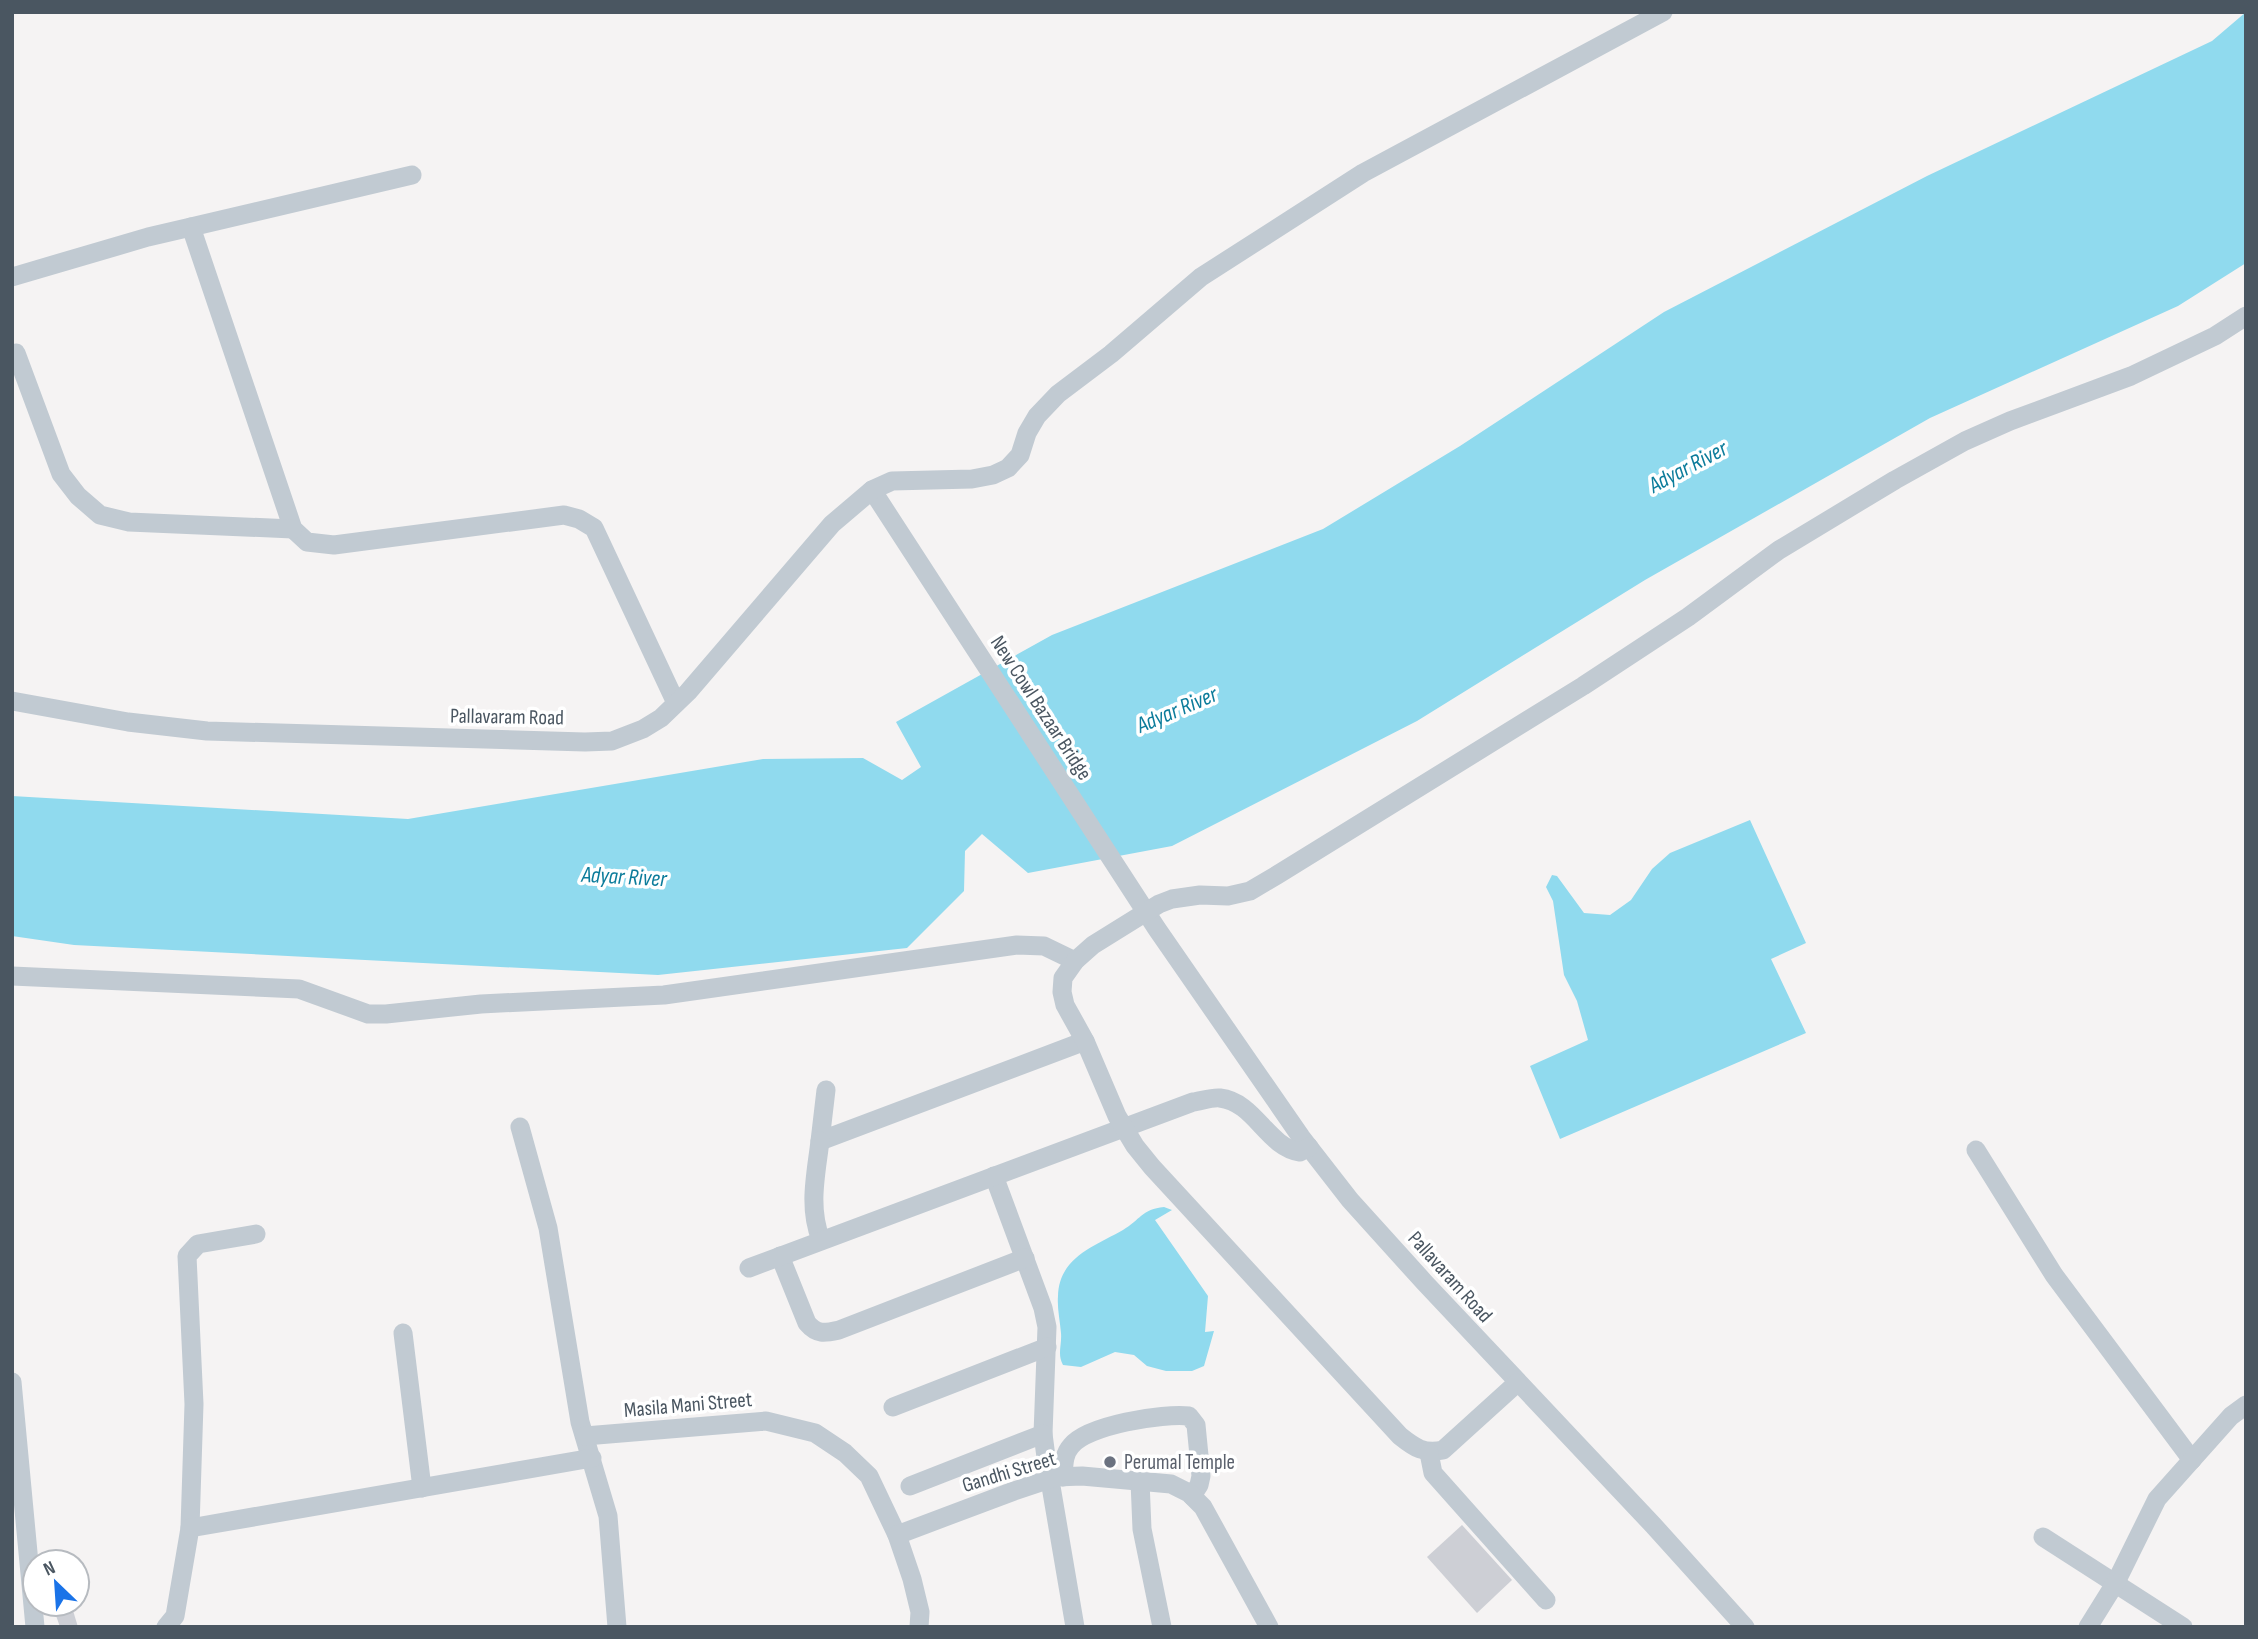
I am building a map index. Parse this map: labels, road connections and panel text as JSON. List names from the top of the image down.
{
  "streets": {
    "street": [
      "New Cowl Bazaar Bridge",
      "Pallavaram Road",
      "Masila Mani Street",
      "Gandhi Street"
    ]
  },
  "crossings": [
    ["New Cowl Bazaar Bridge", "Pallavaram Road"],
    ["Masila Mani Street", "Gandhi Street"]
  ],
  "water": ["Adyar River"],
  "places": ["Perumal Temple"],
  "north": "top left"
}
